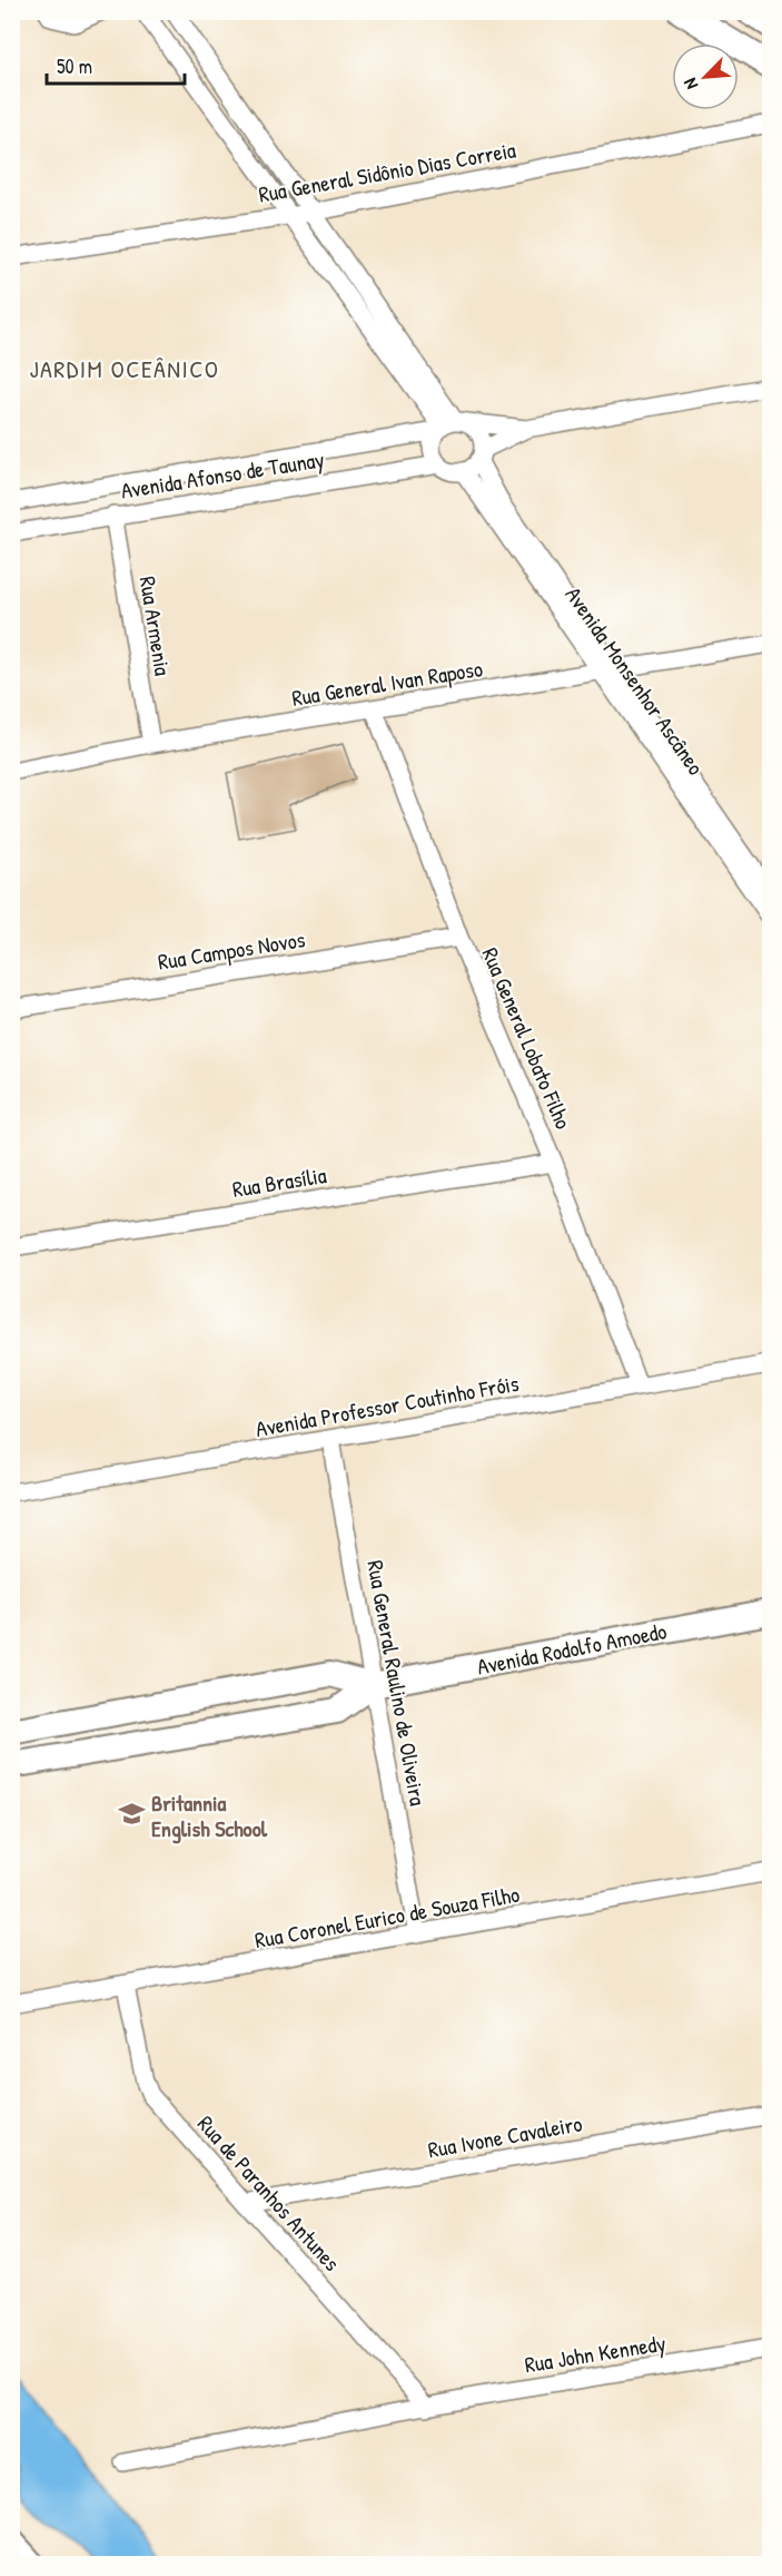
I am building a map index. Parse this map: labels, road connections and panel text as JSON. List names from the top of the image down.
{
  "streets": {
    "street": [
      "Rua General Sidônio Dias Correia",
      "Avenida Afonso de Taunay",
      "Rua Armenia",
      "Avenida Monsenhor Ascâneo",
      "Rua General Ivan Raposo",
      "Rua Campos Novos",
      "Rua General Lobato Filho",
      "Rua Brasília",
      "Avenida Professor Coutinho Fróis",
      "Avenida Rodolfo Amoedo",
      "Rua General Raulino de Oliveira",
      "Rua Coronel Eurico de Souza Filho",
      "Rua Ivone Cavaleiro",
      "Rua de Paranhos Antunes",
      "Rua John Kennedy"
    ]
  },
  "crossings": [
    ["Avenida Afonso de Taunay", "Rua Armenia"],
    ["Avenida Afonso de Taunay", "Avenida Monsenhor Ascâneo"],
    ["Rua Armenia", "Rua General Ivan Raposo"],
    ["Avenida Monsenhor Ascâneo", "Rua General Ivan Raposo"],
    ["Rua General Ivan Raposo", "Rua General Lobato Filho"],
    ["Rua Campos Novos", "Rua General Lobato Filho"],
    ["Rua General Lobato Filho", "Rua Brasília"],
    ["Rua General Lobato Filho", "Avenida Professor Coutinho Fróis"],
    ["Avenida Professor Coutinho Fróis", "Rua General Raulino de Oliveira"],
    ["Avenida Rodolfo Amoedo", "Rua General Raulino de Oliveira"],
    ["Rua General Raulino de Oliveira", "Rua Coronel Eurico de Souza Filho"],
    ["Rua Coronel Eurico de Souza Filho", "Rua de Paranhos Antunes"],
    ["Rua Ivone Cavaleiro", "Rua de Paranhos Antunes"],
    ["Rua de Paranhos Antunes", "Rua John Kennedy"]
  ],
  "districts": ["JARDIM OCEÂNICO"],
  "places": {
    "school or university": ["Britannia English School"]
  },
  "scale_bar": "50 m",
  "north": "bottom left"
}
